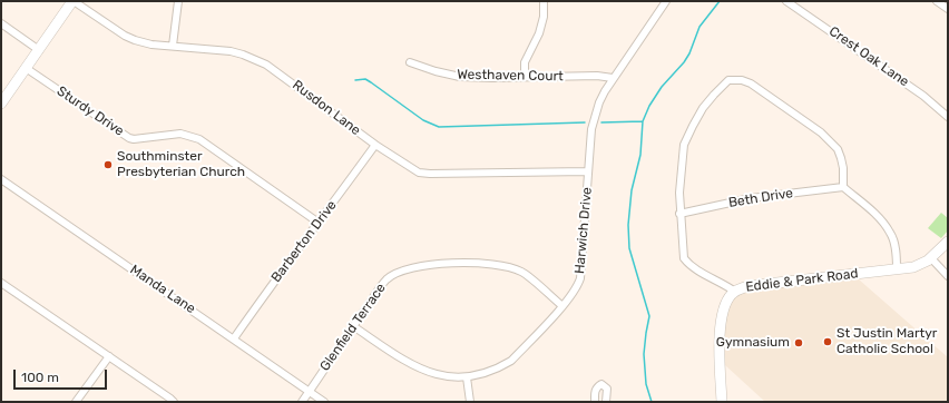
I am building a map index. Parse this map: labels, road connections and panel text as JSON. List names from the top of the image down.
{
  "streets": {
    "street": [
      "Crest Oak Lane",
      "Westhaven Court",
      "Rusdon Lane",
      "Sturdy Drive",
      "Beth Drive",
      "Harwich Drive",
      "Barberton Drive",
      "Eddie & Park Road",
      "Manda Lane",
      "Glenfield Terrace"
    ]
  },
  "crossings": [
    ["Westhaven Court", "Harwich Drive"],
    ["Rusdon Lane", "Harwich Drive"],
    ["Rusdon Lane", "Barberton Drive"],
    ["Sturdy Drive", "Barberton Drive"],
    ["Harwich Drive", "Glenfield Terrace"],
    ["Barberton Drive", "Manda Lane"],
    ["Manda Lane", "Glenfield Terrace"]
  ],
  "places": ["Southminster Presbyterian Church", "St Justin Martyr Catholic School", "Gymnasium"],
  "scale_bar": "100 m"
}
